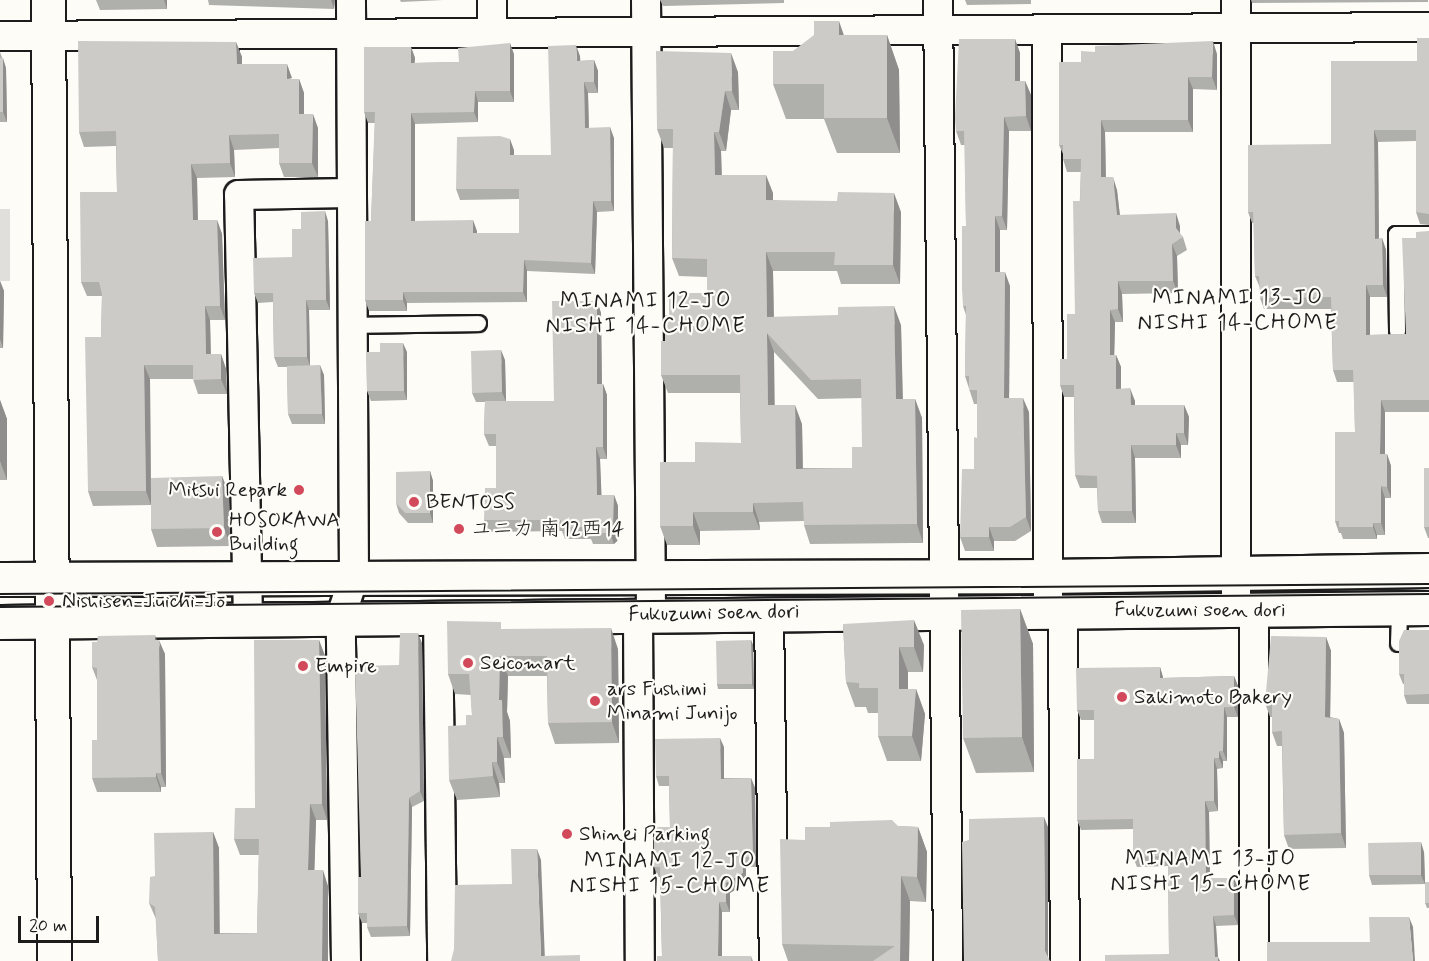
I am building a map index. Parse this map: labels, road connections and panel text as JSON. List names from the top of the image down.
{
  "streets": {
    "street": ["Fukuzumi soen dori"]
  },
  "districts": [
    "MINAMI 13-JO NISHI 14-CHOME",
    "MINAMI 12-JO NISHI 14-CHOME",
    "MINAMI 13-JO NISHI 15-CHOME",
    "MINAMI 12-JO NISHI 15-CHOME"
  ],
  "places": [
    "Mitsui Repark",
    "BENTOSS",
    "ユニカ 南12西14",
    "HOSOKAWA Building",
    "Nishisen-Jūichi-Jō",
    "Seicomart",
    "Empire",
    "Sakimoto Bakery",
    "ars Fushimi Minami Junijo",
    "Shinei Parking"
  ],
  "scale_bar": "20 m"
}
